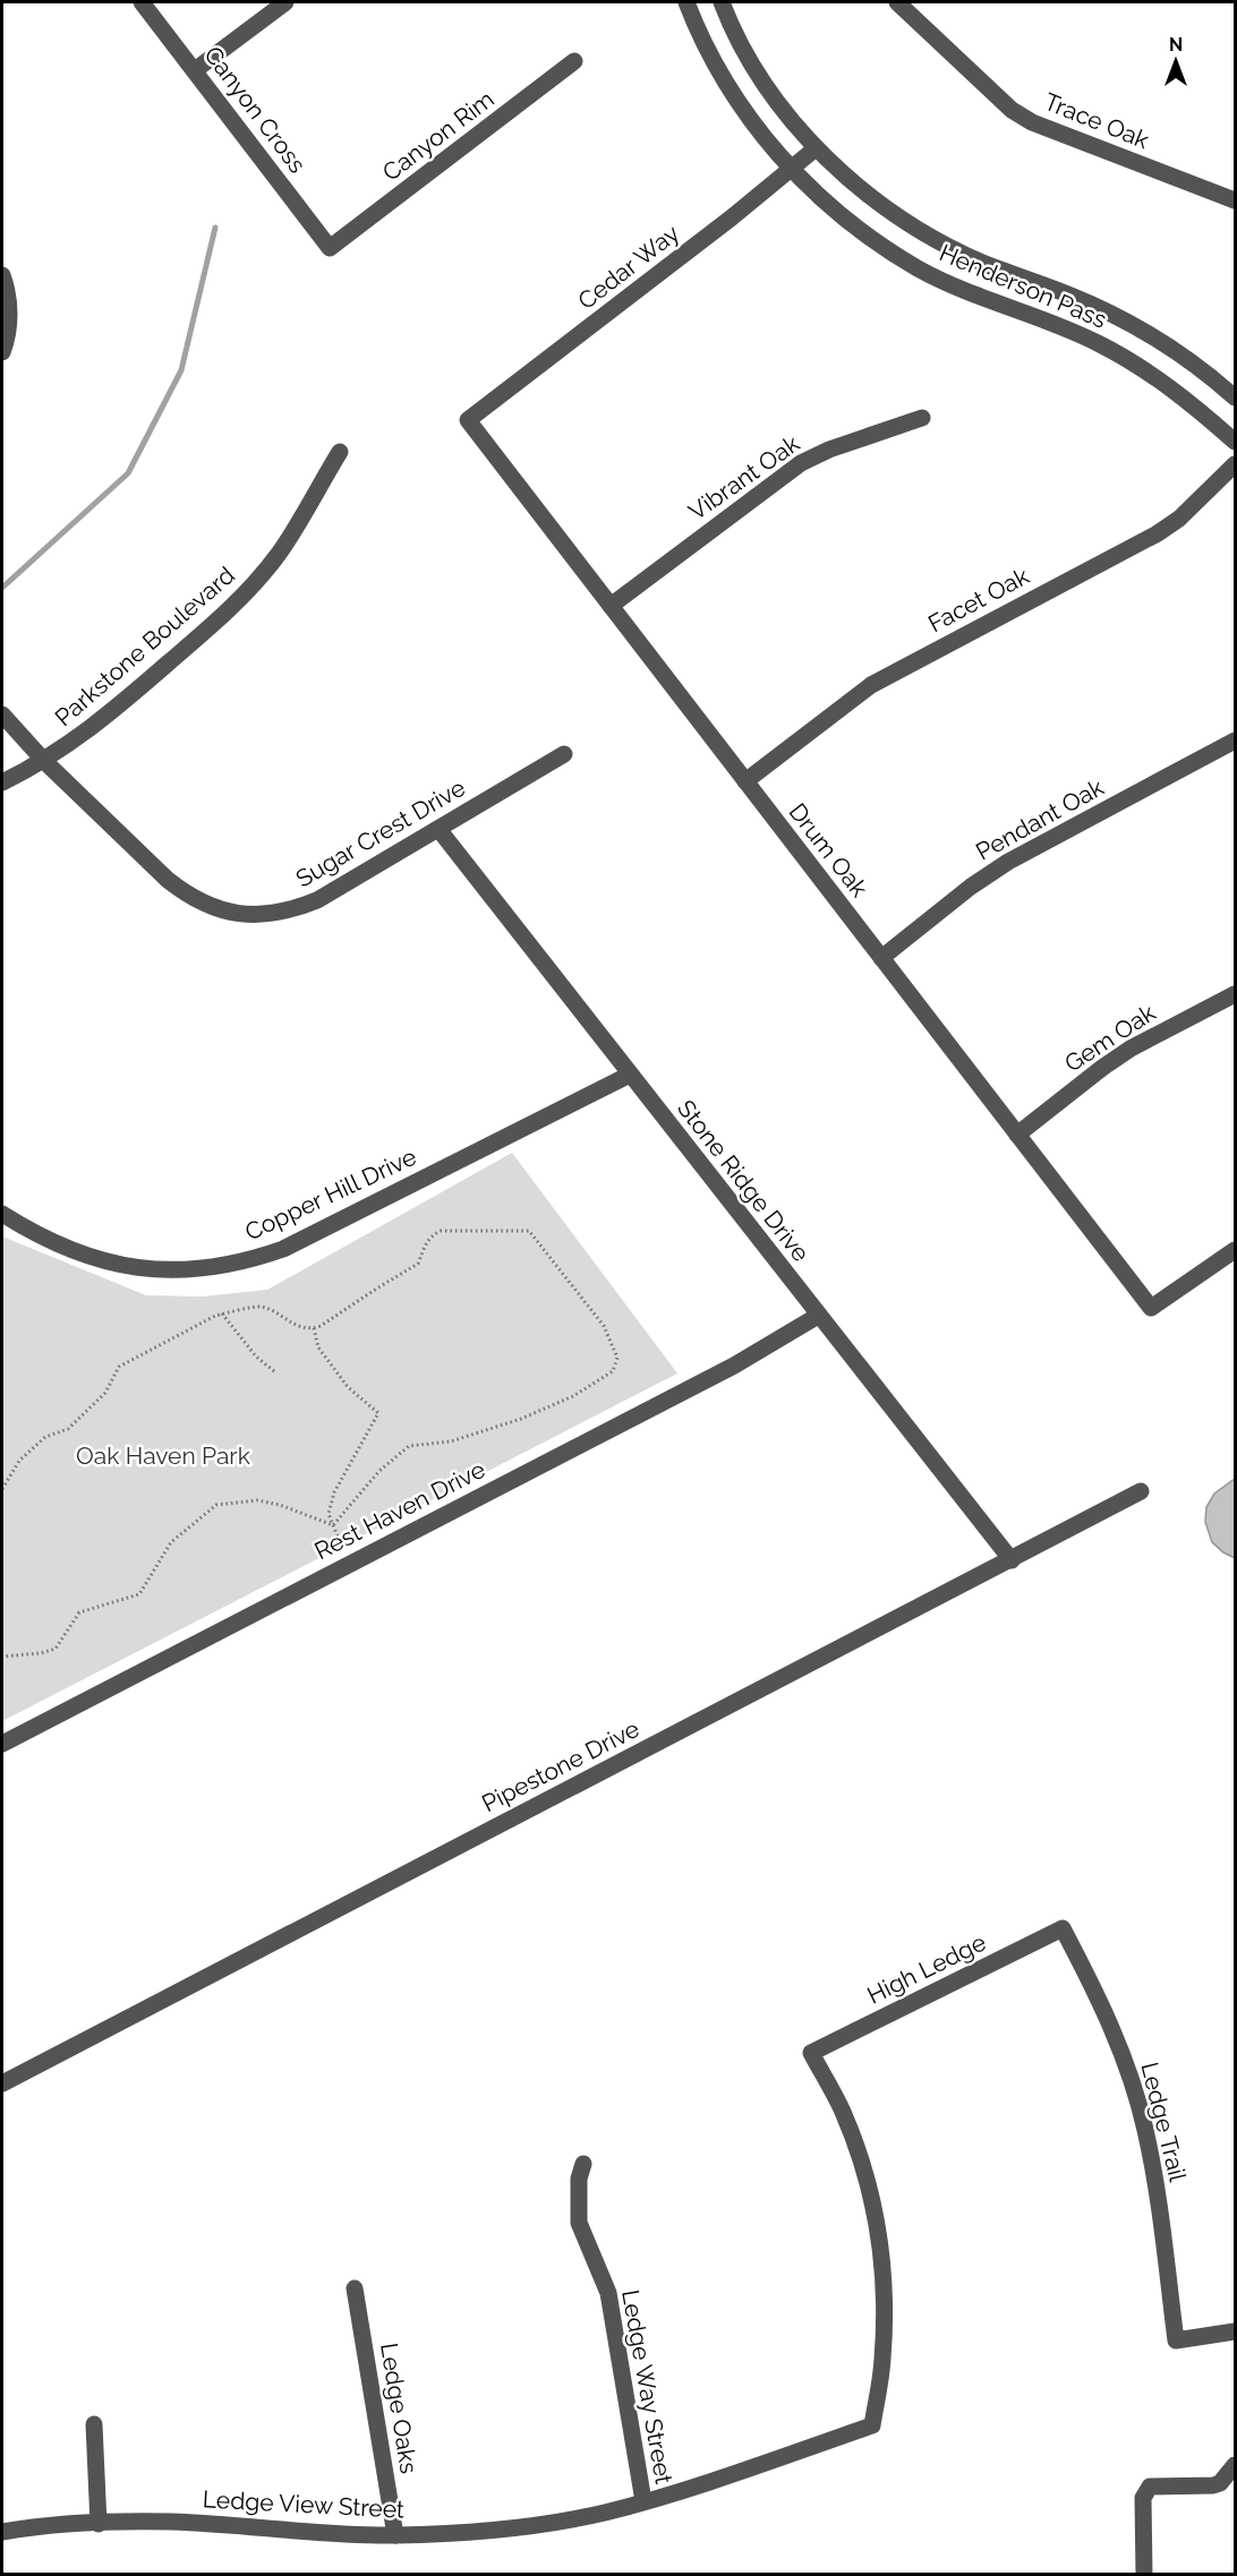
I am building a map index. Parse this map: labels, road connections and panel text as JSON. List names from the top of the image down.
{
  "streets": {
    "street": [
      "Canyon Cross",
      "Trace Oak",
      "Canyon Rim",
      "Cedar Way",
      "Henderson Pass",
      "Vibrant Oak",
      "Facet Oak",
      "Parkstone Boulevard",
      "Pendant Oak",
      "Sugar Crest Drive",
      "Drum Oak",
      "Gem Oak",
      "Stone Ridge Drive",
      "Copper Hill Drive",
      "Rest Haven Drive",
      "Pipestone Drive",
      "High Ledge",
      "Ledge Trail",
      "Ledge Way Street",
      "Ledge Oaks",
      "Ledge View Street"
    ]
  },
  "crossings": [
    ["Canyon Cross", "Canyon Rim"],
    ["Cedar Way", "Henderson Pass"],
    ["Cedar Way", "Drum Oak"],
    ["Vibrant Oak", "Drum Oak"],
    ["Facet Oak", "Drum Oak"],
    ["Parkstone Boulevard", "Sugar Crest Drive"],
    ["Pendant Oak", "Drum Oak"],
    ["Sugar Crest Drive", "Stone Ridge Drive"],
    ["Drum Oak", "Gem Oak"],
    ["Stone Ridge Drive", "Copper Hill Drive"],
    ["Stone Ridge Drive", "Rest Haven Drive"],
    ["Stone Ridge Drive", "Pipestone Drive"],
    ["High Ledge", "Ledge Trail"],
    ["High Ledge", "Ledge View Street"],
    ["Ledge Way Street", "Ledge View Street"],
    ["Ledge Oaks", "Ledge View Street"]
  ],
  "parks": ["Oak Haven Park"],
  "north": "top"
}
